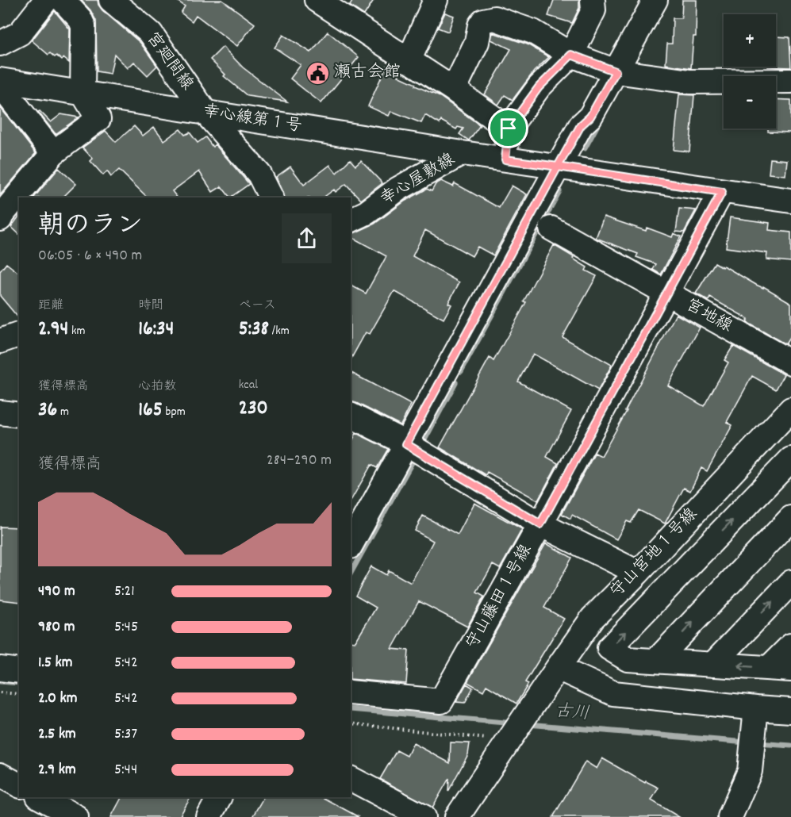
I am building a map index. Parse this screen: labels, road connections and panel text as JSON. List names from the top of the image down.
{
  "streets": {
    "street": [
      "宮廻間線",
      "幸心線第１号",
      "幸心屋敷線",
      "宮地線",
      "守山宮地１号線",
      "守山藤田１号線"
    ]
  },
  "crossings": [
    ["宮廻間線", "幸心線第１号"],
    ["幸心線第１号", "幸心屋敷線"],
    ["幸心線第１号", "守山藤田１号線"],
    ["宮地線", "守山藤田１号線"]
  ],
  "water": ["古川"],
  "places": {
    "public building": ["瀬古会館"]
  },
  "page": {
    "map_buttons": ["+", "−"],
    "heading": ["朝のラン", "06:05 · 6 × 490 m"],
    "stats": [
      ["距離", "2.94 km"],
      ["時間", "16:34"],
      ["ペース", "5:38 /km"],
      ["獲得標高", "36 m"],
      ["心拍数", "165 bpm"],
      ["kcal", "230"]
    ],
    "chart": ["獲得標高", "284–290 m"],
    "list": [
      {
        "name": "490 m",
        "note": "5:21"
      },
      {
        "name": "980 m",
        "note": "5:45"
      },
      {
        "name": "1.5 km",
        "note": "5:42"
      },
      {
        "name": "2.0 km",
        "note": "5:42"
      },
      {
        "name": "2.5 km",
        "note": "5:37"
      },
      {
        "name": "2.9 km",
        "note": "5:44"
      }
    ]
  }
}
